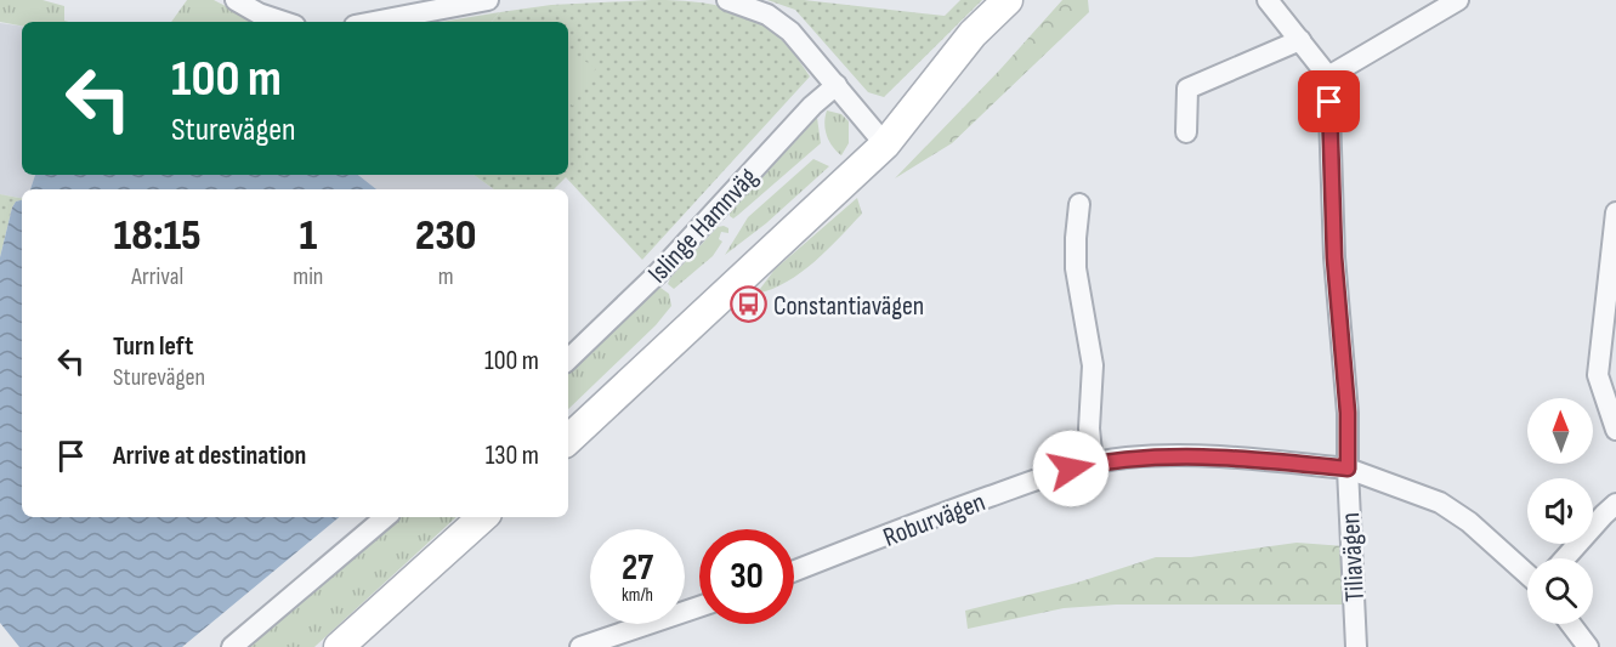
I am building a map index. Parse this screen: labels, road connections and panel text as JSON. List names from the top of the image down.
{
  "streets": {
    "street": ["Islinge Hamnväg", "Roburvägen", "Tiliavägen"]
  },
  "crossings": [
    ["Roburvägen", "Tiliavägen"]
  ],
  "places": {
    "bus stop": ["Constantiavägen"]
  },
  "north": "top",
  "page": {
    "turn": ["100 m", "Sturevägen"],
    "eta": [
      "18:15",
      "Arrival",
      "1",
      "min",
      "230",
      "m"
    ],
    "list": [
      {
        "name": "Turn left",
        "note": "Sturevägen",
        "value": "100 m"
      },
      {
        "name": "Arrive at destination",
        "value": "130 m"
      }
    ],
    "speed": "27 km/h",
    "limit": "30"
  }
}
